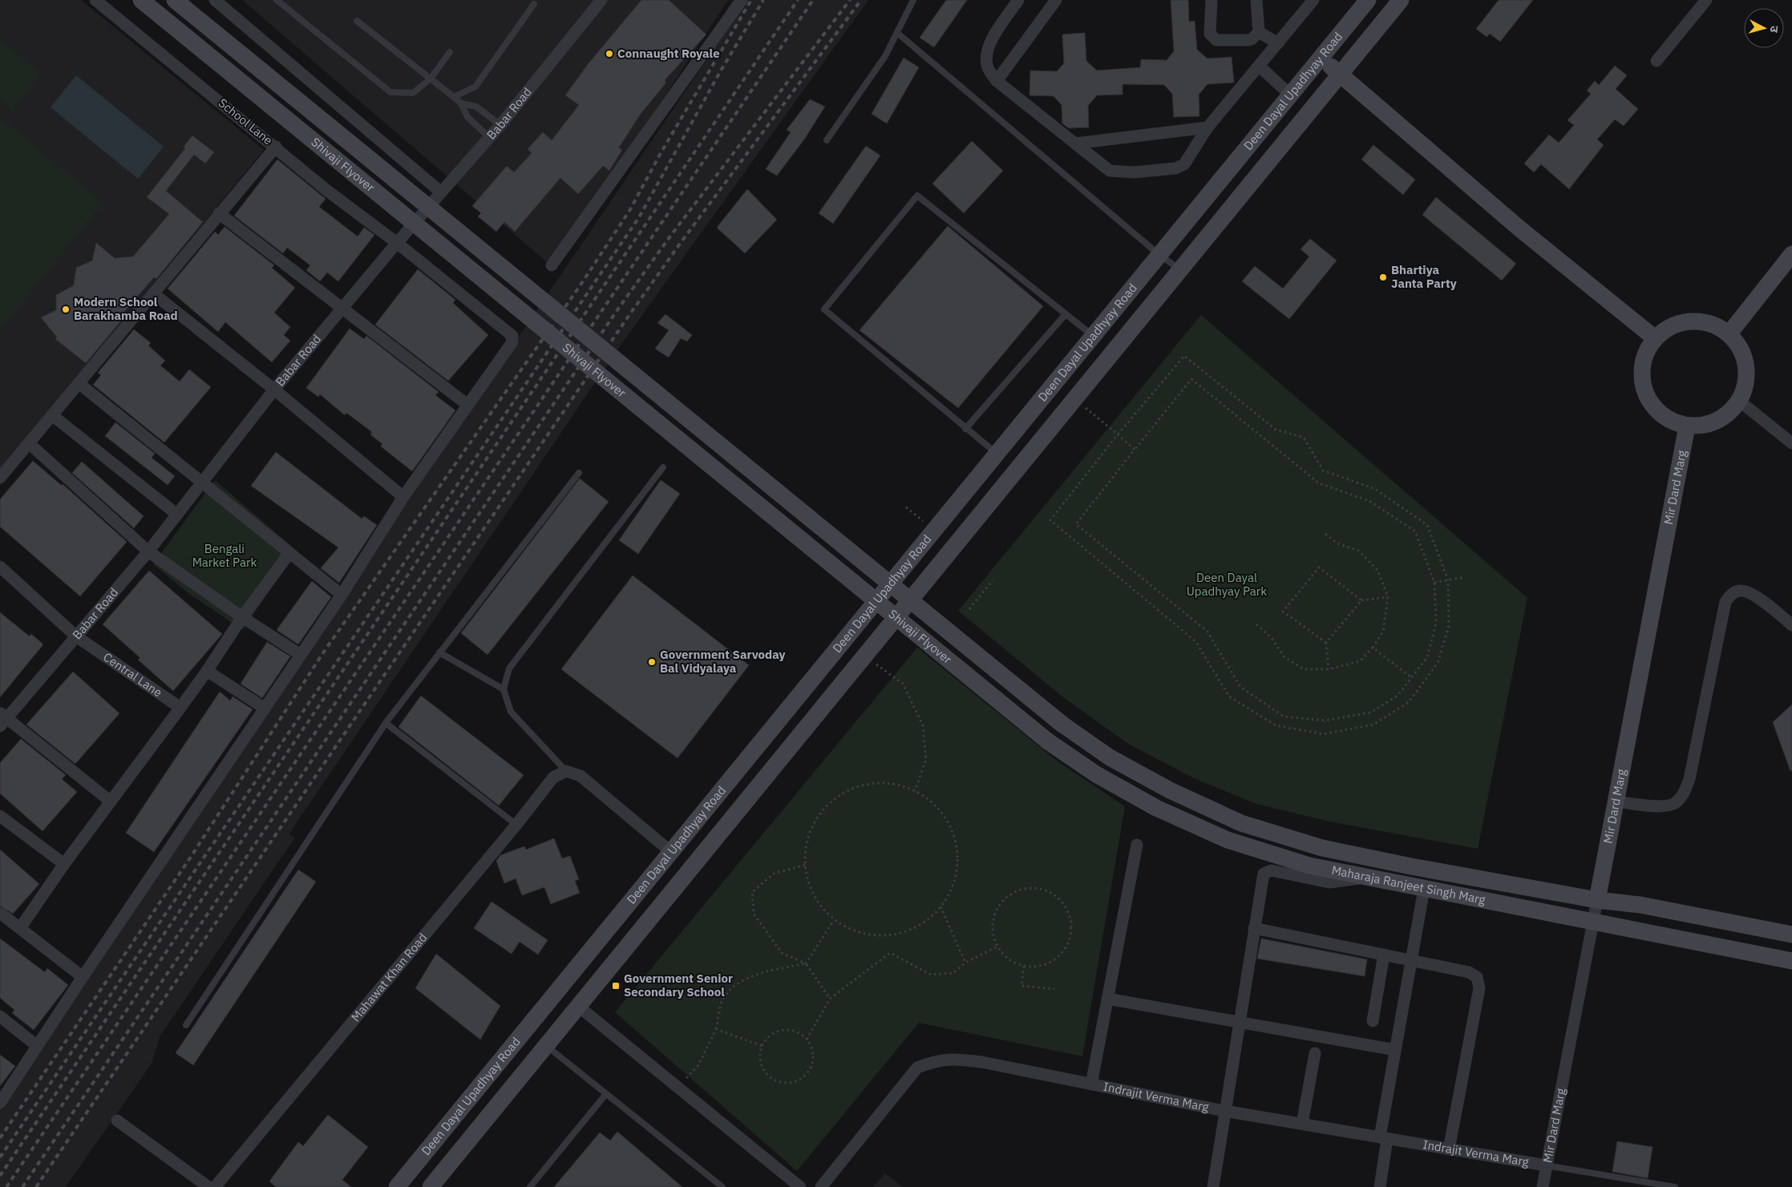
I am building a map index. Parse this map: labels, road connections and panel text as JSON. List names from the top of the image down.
{
  "streets": {
    "main road": [
      "Deen Dayal Upadhyay Road",
      "Shivaji Flyover",
      "Mir Dard Marg",
      "Maharaja Ranjeet Singh Marg"
    ],
    "street": [
      "Babar Road",
      "School Lane",
      "Central Lane",
      "Mahawat Khan Road",
      "Indrajit Verma Marg"
    ]
  },
  "crossings": [
    ["Babar Road", "School Lane"],
    ["Babar Road", "Central Lane"],
    ["Shivaji Flyover", "Maharaja Ranjeet Singh Marg"],
    ["Mir Dard Marg", "Maharaja Ranjeet Singh Marg"],
    ["Mir Dard Marg", "Indrajit Verma Marg"]
  ],
  "parks": ["Bengali Market Park", "Deen Dayal Upadhyay Park"],
  "places": {
    "other": [
      "Connaught Royale",
      "Bhartiya Janta Party",
      "Modern School Barakhamba Road",
      "Government Sarvoday Bal Vidyalaya"
    ],
    "transit": ["Government Senior Secondary School"]
  },
  "north": "right"
}
